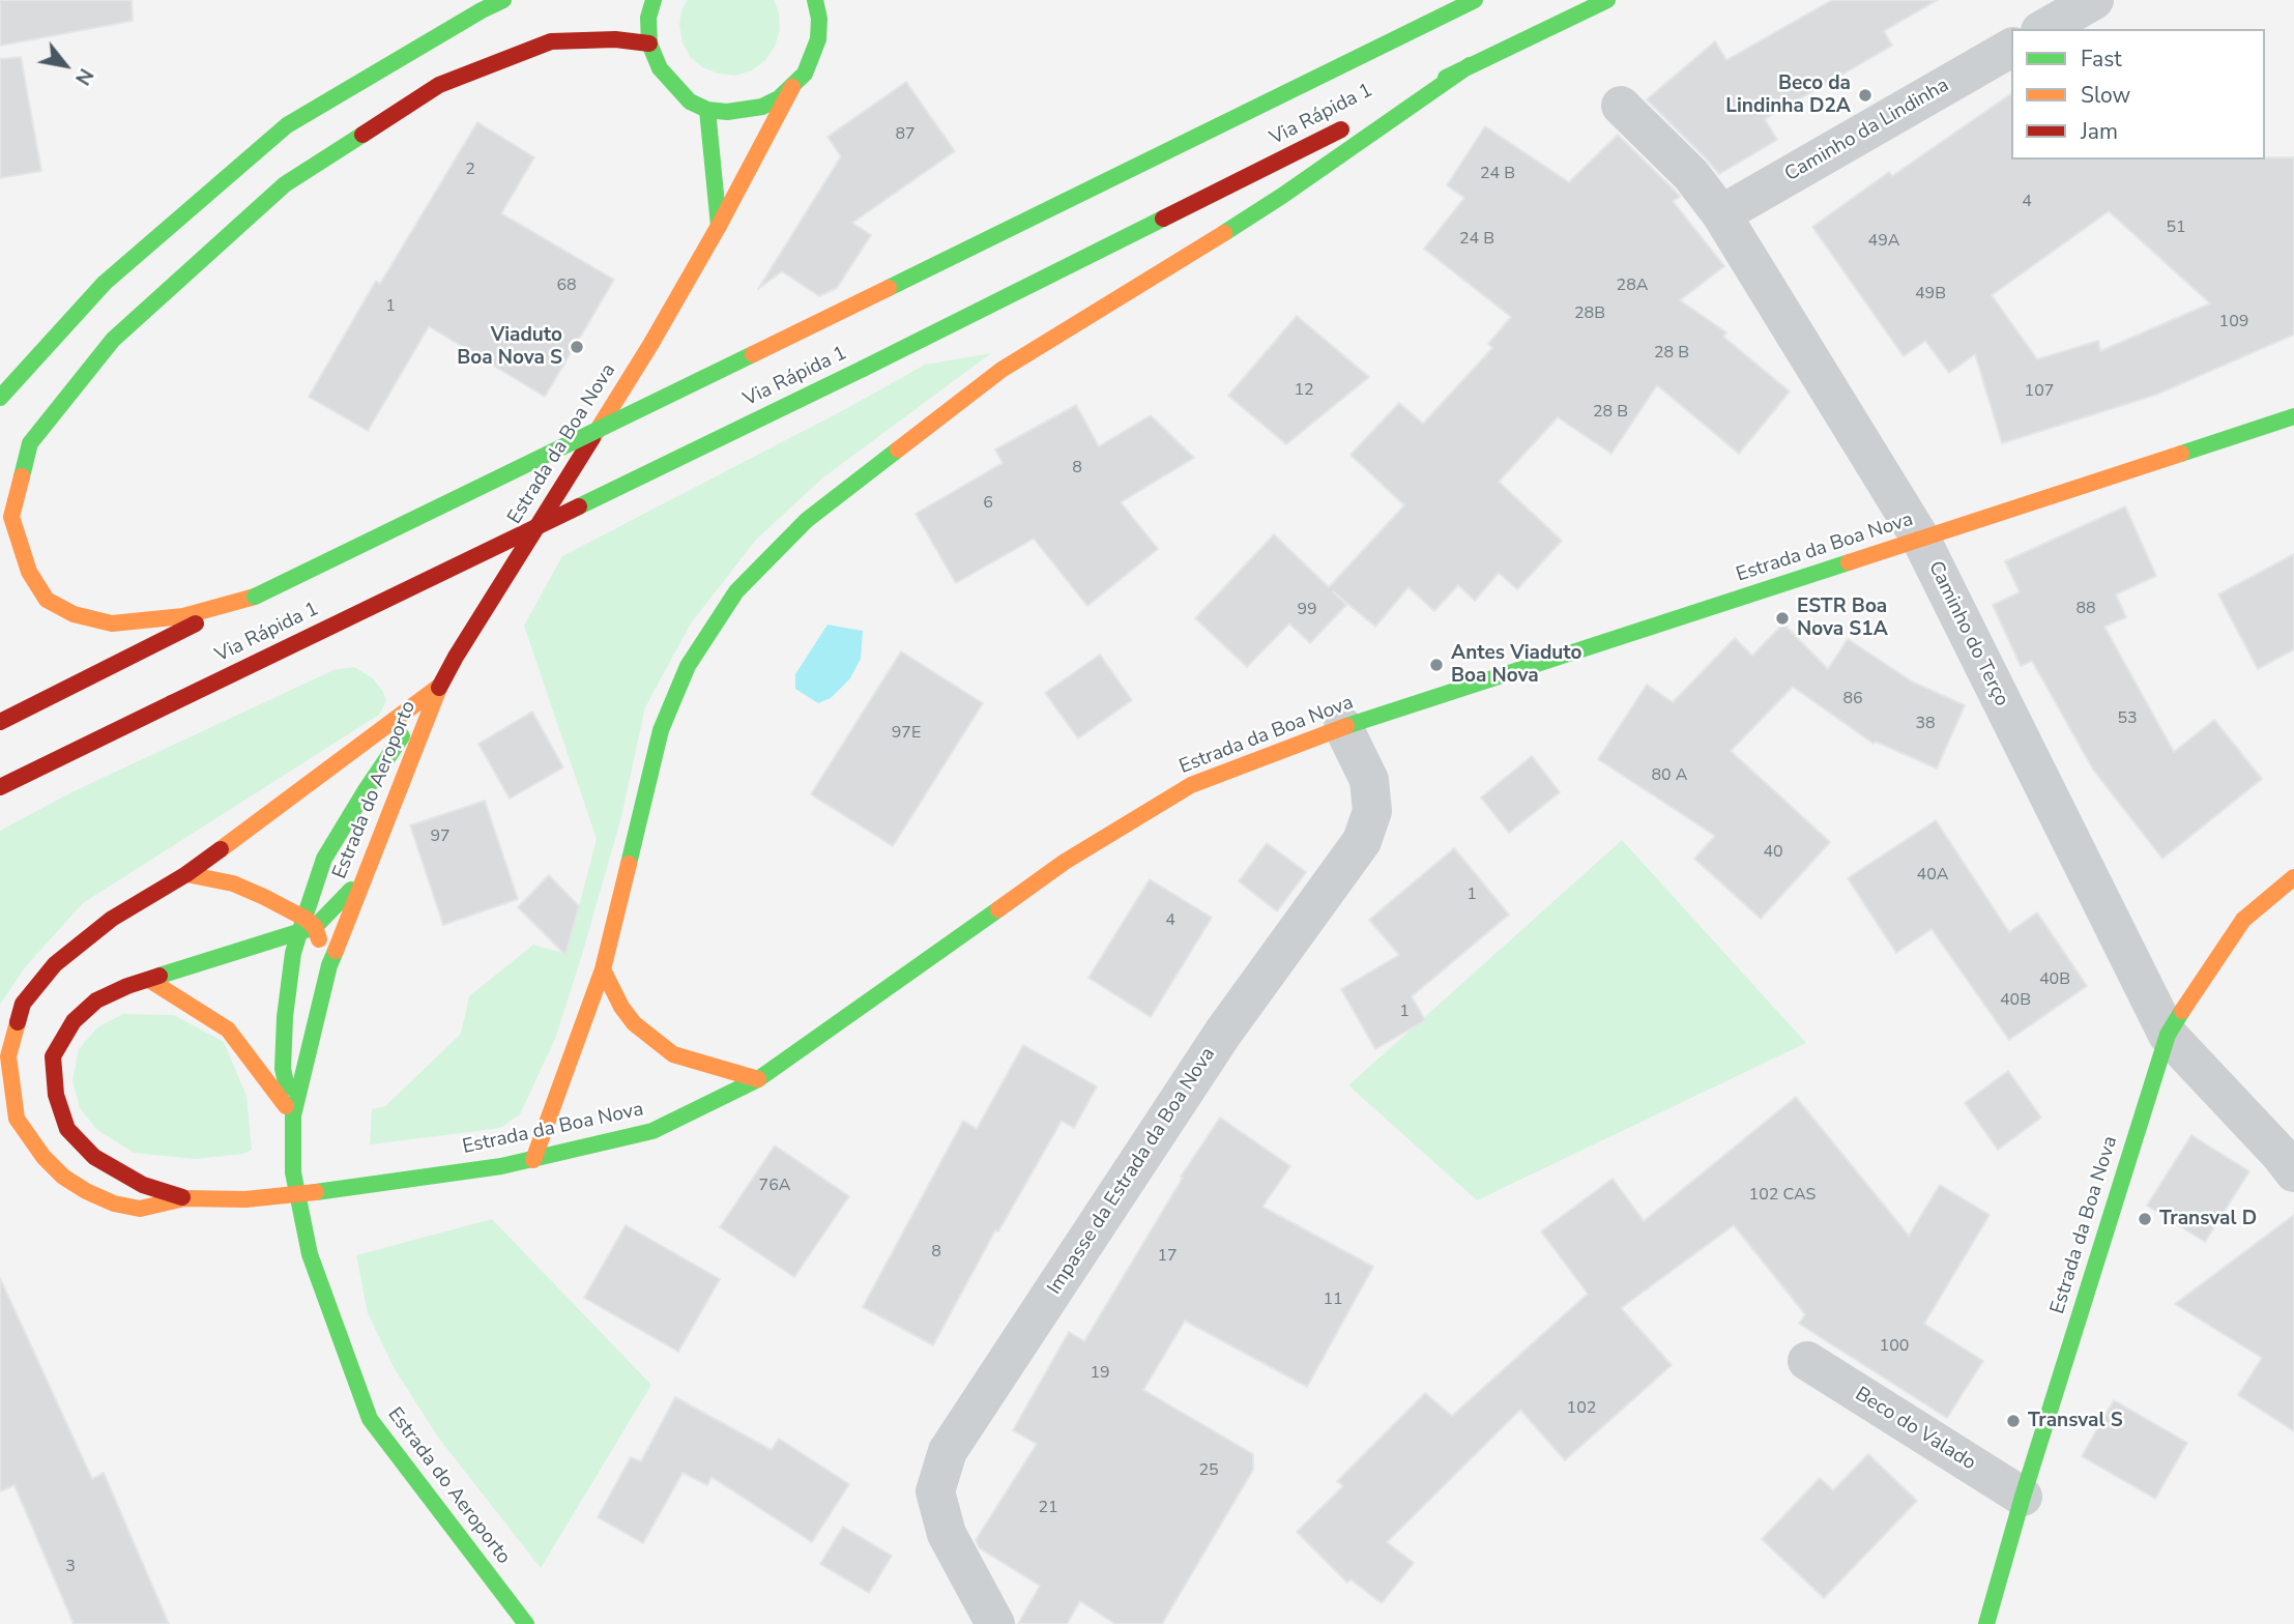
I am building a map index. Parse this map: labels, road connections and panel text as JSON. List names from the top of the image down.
{
  "streets": {
    "main road": ["Via Rápida 1", "Estrada da Boa Nova", "Estrada do Aeroporto"],
    "street": [
      "Caminho da Lindinha",
      "Caminho do Terço",
      "Impasse da Estrada da Boa Nova",
      "Beco do Valado"
    ]
  },
  "crossings": [
    ["Caminho da Lindinha", "Caminho do Terço"],
    ["Estrada da Boa Nova", "Caminho do Terço"],
    ["Estrada da Boa Nova", "Estrada do Aeroporto"],
    ["Estrada da Boa Nova", "Impasse da Estrada da Boa Nova"],
    ["Estrada da Boa Nova", "Beco do Valado"]
  ],
  "places": [
    "Beco da Lindinha D2A",
    "Viaduto Boa Nova S",
    "ESTR Boa Nova S1A",
    "Antes Viaduto Boa Nova",
    "Transval D",
    "Transval S"
  ],
  "house_numbers": [
    "87",
    "2",
    "24 B",
    "4",
    "51",
    "24 B",
    "49A",
    "68",
    "28A",
    "49B",
    "1",
    "28B",
    "109",
    "28 B",
    "12",
    "107",
    "28 B",
    "8",
    "6",
    "88",
    "99",
    "86",
    "53",
    "38",
    "97E",
    "80 A",
    "97",
    "40",
    "40A",
    "1",
    "4",
    "40B",
    "40B",
    "1",
    "76A",
    "102 CAS",
    "8",
    "17",
    "11",
    "100",
    "19",
    "102",
    "25",
    "21",
    "3"
  ],
  "legend": ["Fast", "Slow", "Jam"],
  "north": "bottom right"
}
